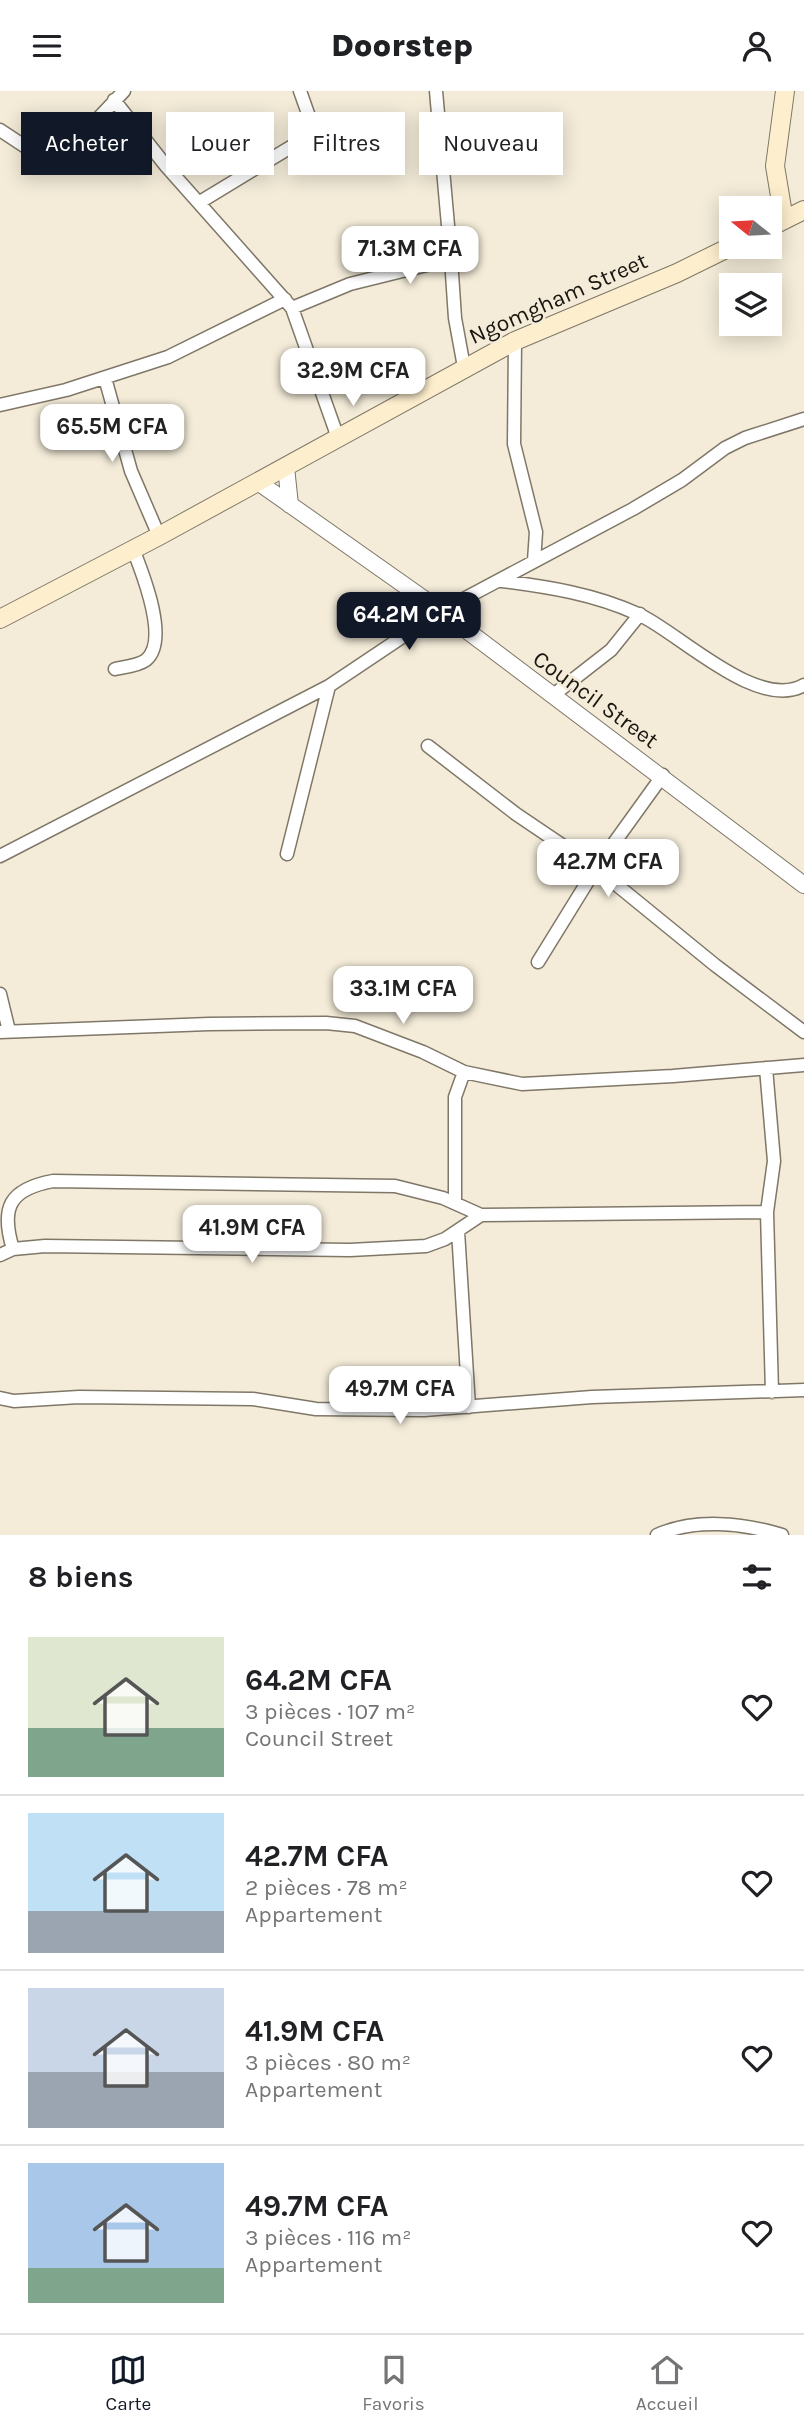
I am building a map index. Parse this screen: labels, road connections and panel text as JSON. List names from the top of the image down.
{
  "streets": {
    "main road": ["Ngomgham Street"],
    "street": ["Council Street"]
  },
  "crossings": [
    ["Ngomgham Street", "Council Street"]
  ],
  "north": "left",
  "page": {
    "header": "Doorstep",
    "chip": [
      "Acheter",
      "Louer",
      "Filtres",
      "Nouveau"
    ],
    "price": [
      "71.3M CFA",
      "32.9M CFA",
      "65.5M CFA",
      "64.2M CFA",
      "42.7M CFA",
      "33.1M CFA",
      "41.9M CFA",
      "49.7M CFA"
    ],
    "heading": "8 biens",
    "list": [
      {
        "name": "64.2M CFA",
        "note": "3 pièces · 107 m² · Council Street"
      },
      {
        "name": "42.7M CFA",
        "note": "2 pièces · 78 m² · Appartement"
      },
      {
        "name": "41.9M CFA",
        "note": "3 pièces · 80 m² · Appartement"
      },
      {
        "name": "49.7M CFA",
        "note": "3 pièces · 116 m² · Appartement"
      }
    ],
    "tabs": ["Carte", "Favoris", "Accueil"]
  }
}
